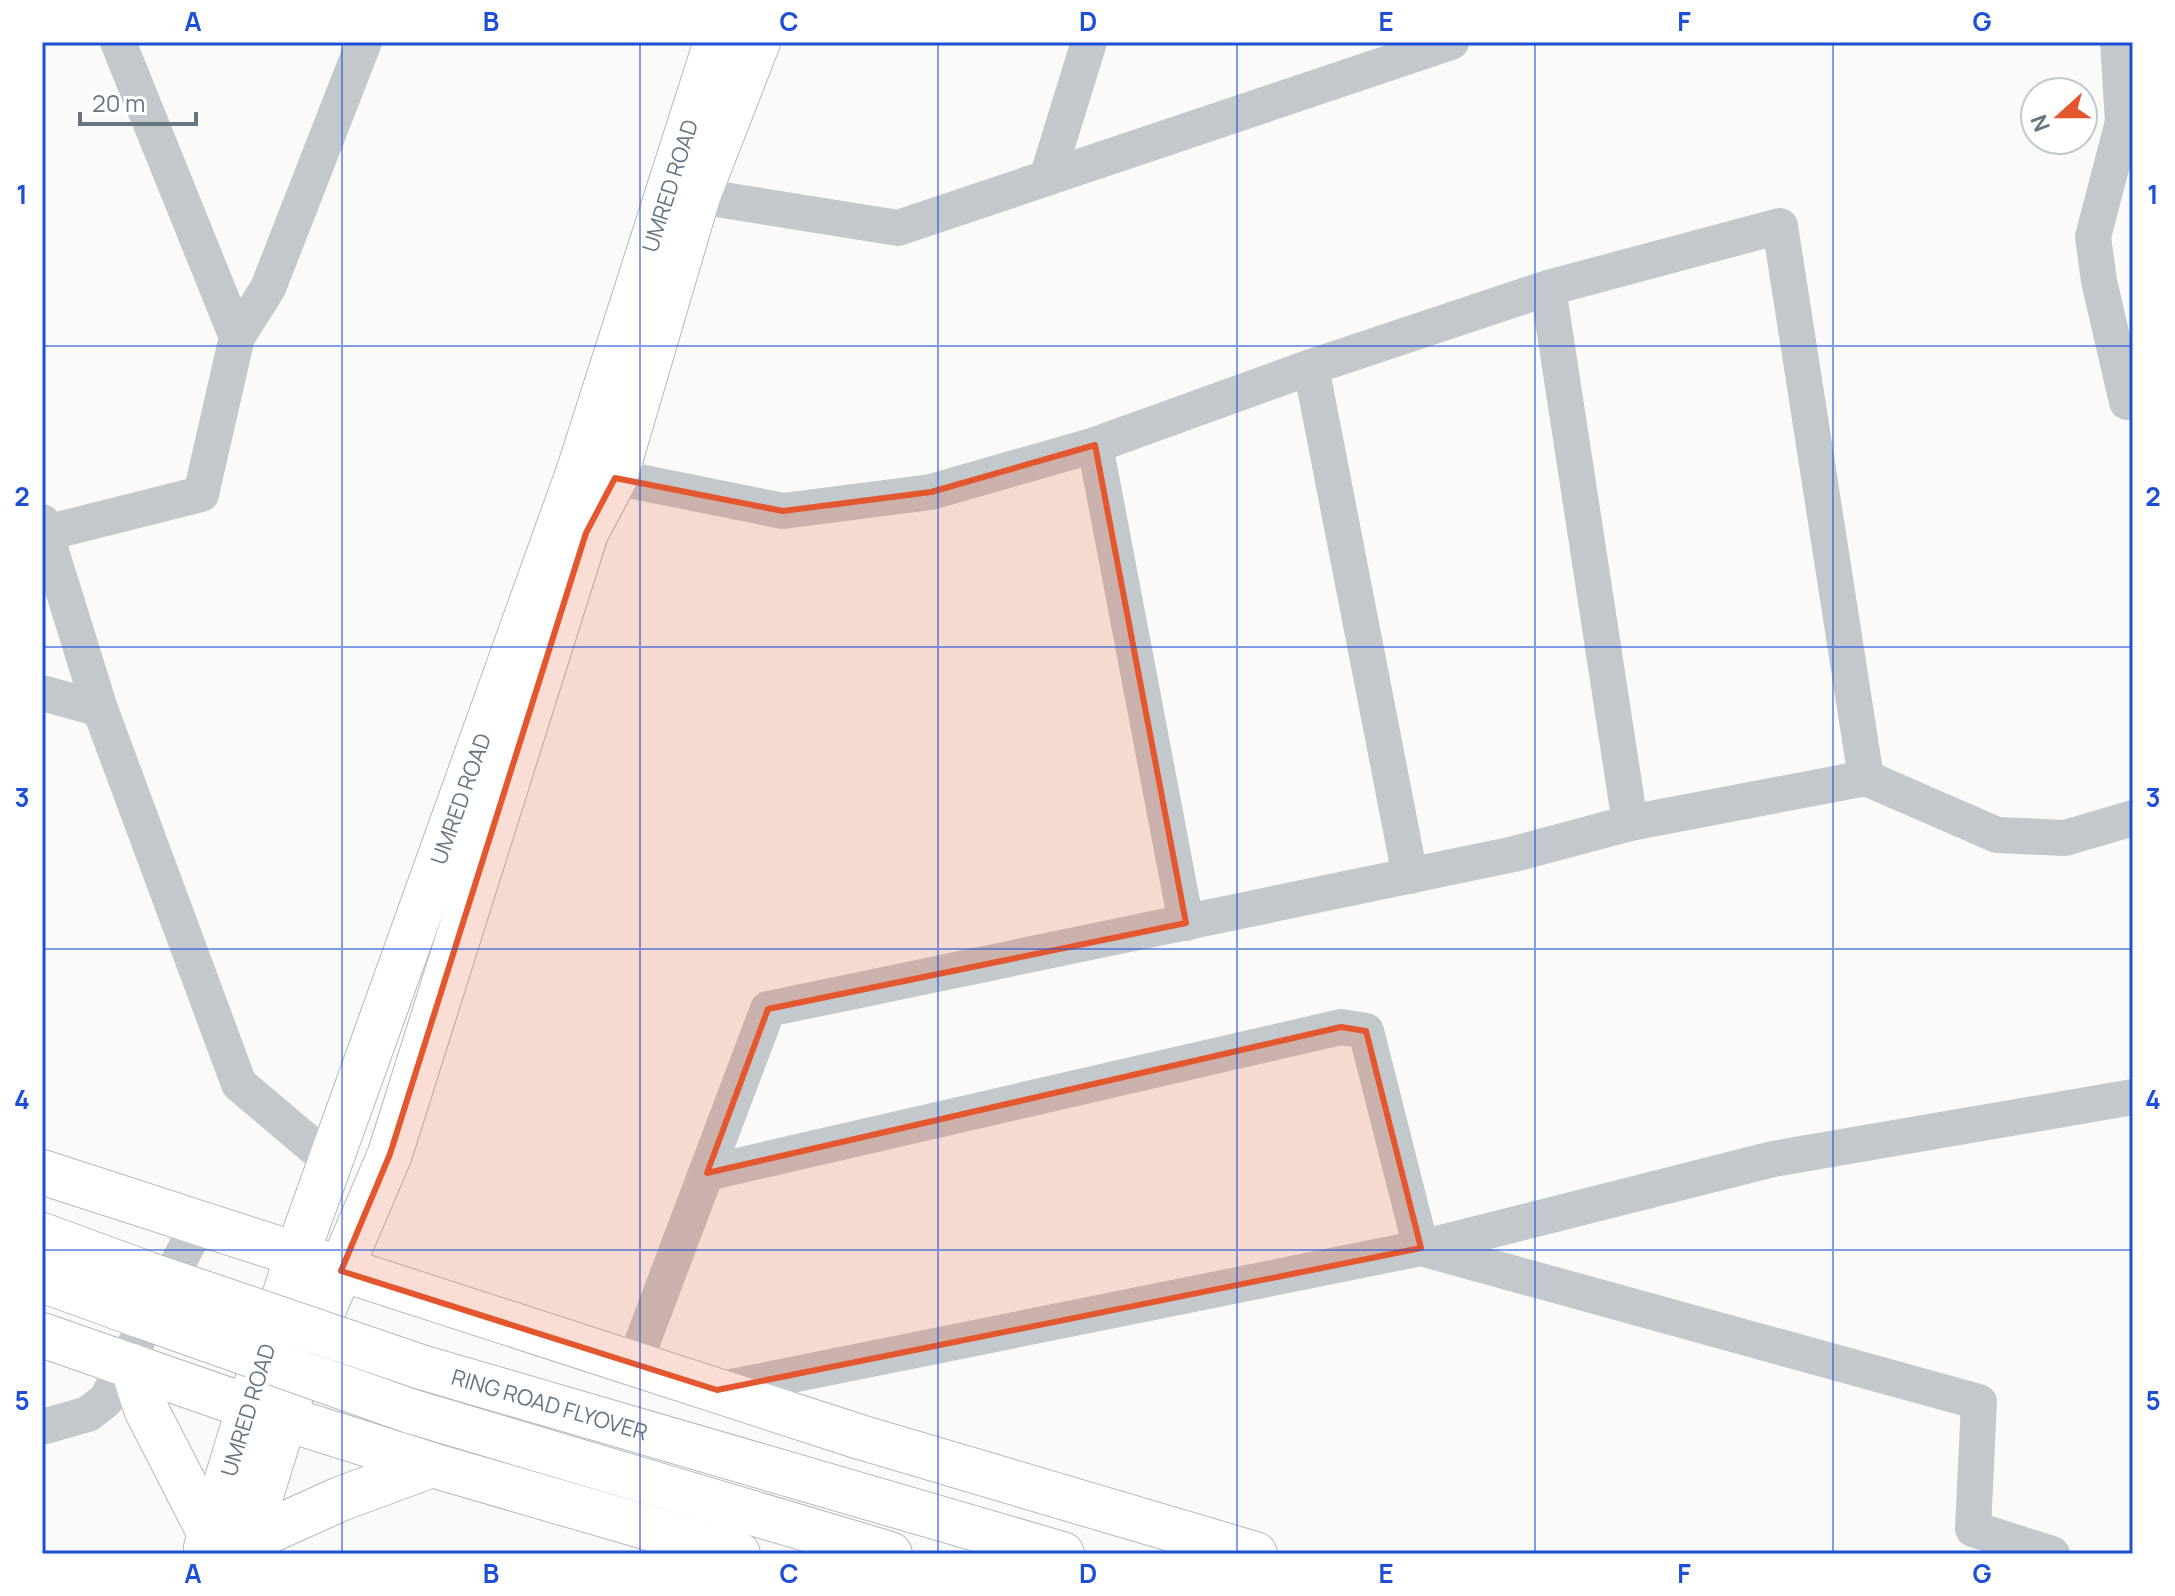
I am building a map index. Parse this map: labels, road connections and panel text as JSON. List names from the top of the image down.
{
  "streets": {
    "main road": ["UMRED ROAD", "RING ROAD FLYOVER"]
  },
  "scale_bar": "20 m",
  "north": "left",
  "grid": {
    "columns": [
      "A",
      "B",
      "C",
      "D",
      "E",
      "F",
      "G"
    ],
    "rows": [
      "1",
      "2",
      "3",
      "4",
      "5"
    ]
  }
}
